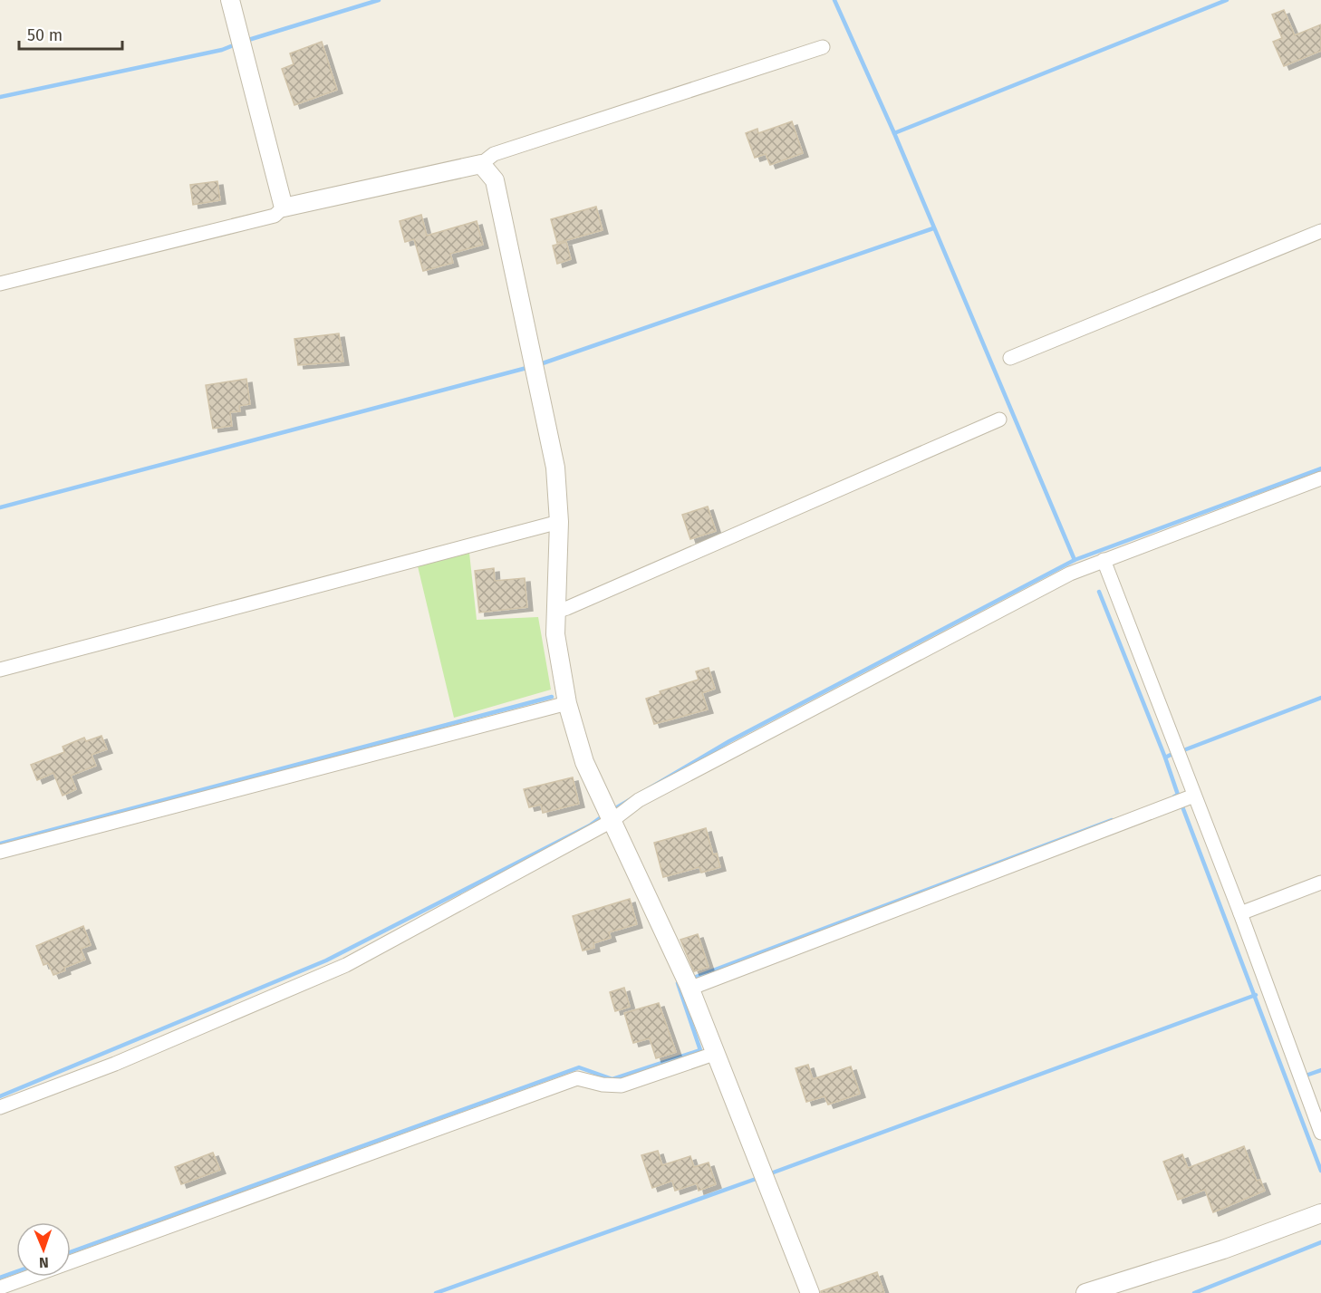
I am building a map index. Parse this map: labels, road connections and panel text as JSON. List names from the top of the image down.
{
  "scale_bar": "50 m",
  "north": "bottom"
}
